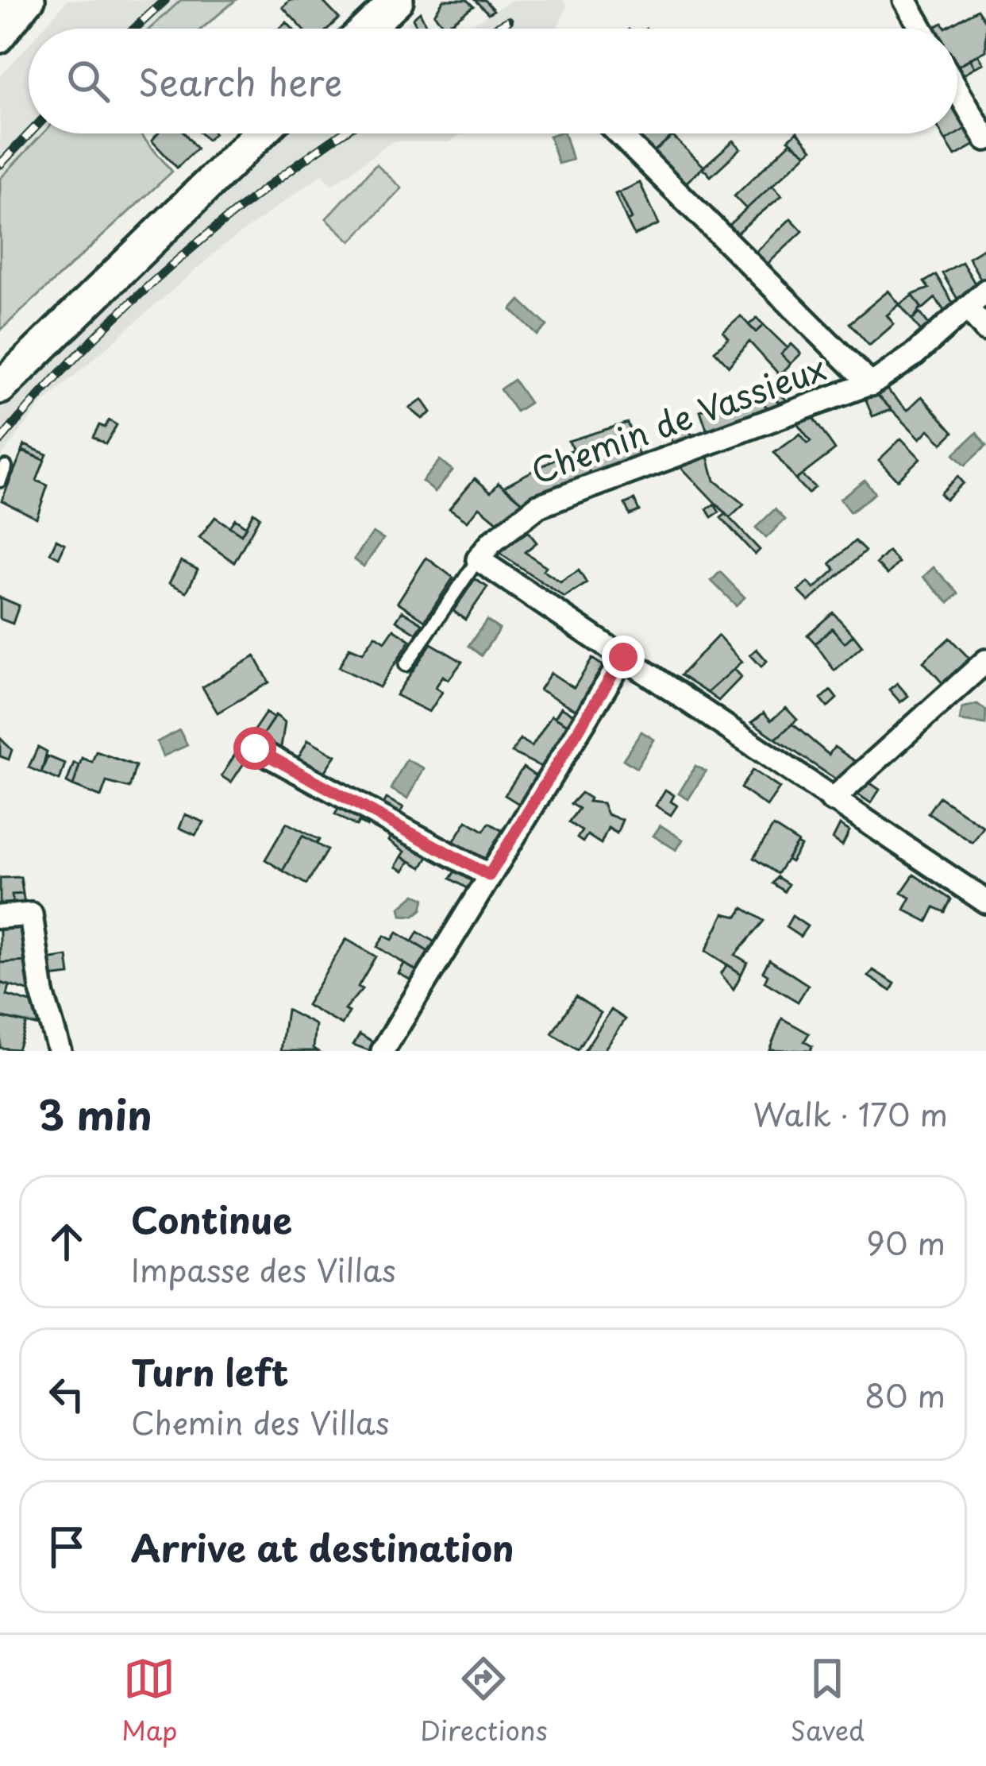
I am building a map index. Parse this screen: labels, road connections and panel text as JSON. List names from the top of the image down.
{
  "streets": {
    "street": ["Chemin de Vassieux"]
  },
  "page": {
    "search": "Search here",
    "heading": ["3 min", "Walk · 170 m"],
    "list": [
      ["Continue", "Impasse des Villas", "90 m"],
      ["Turn left", "Chemin des Villas", "80 m"],
      "Arrive at destination"
    ],
    "nav": ["Map", "Directions", "Saved"]
  }
}
